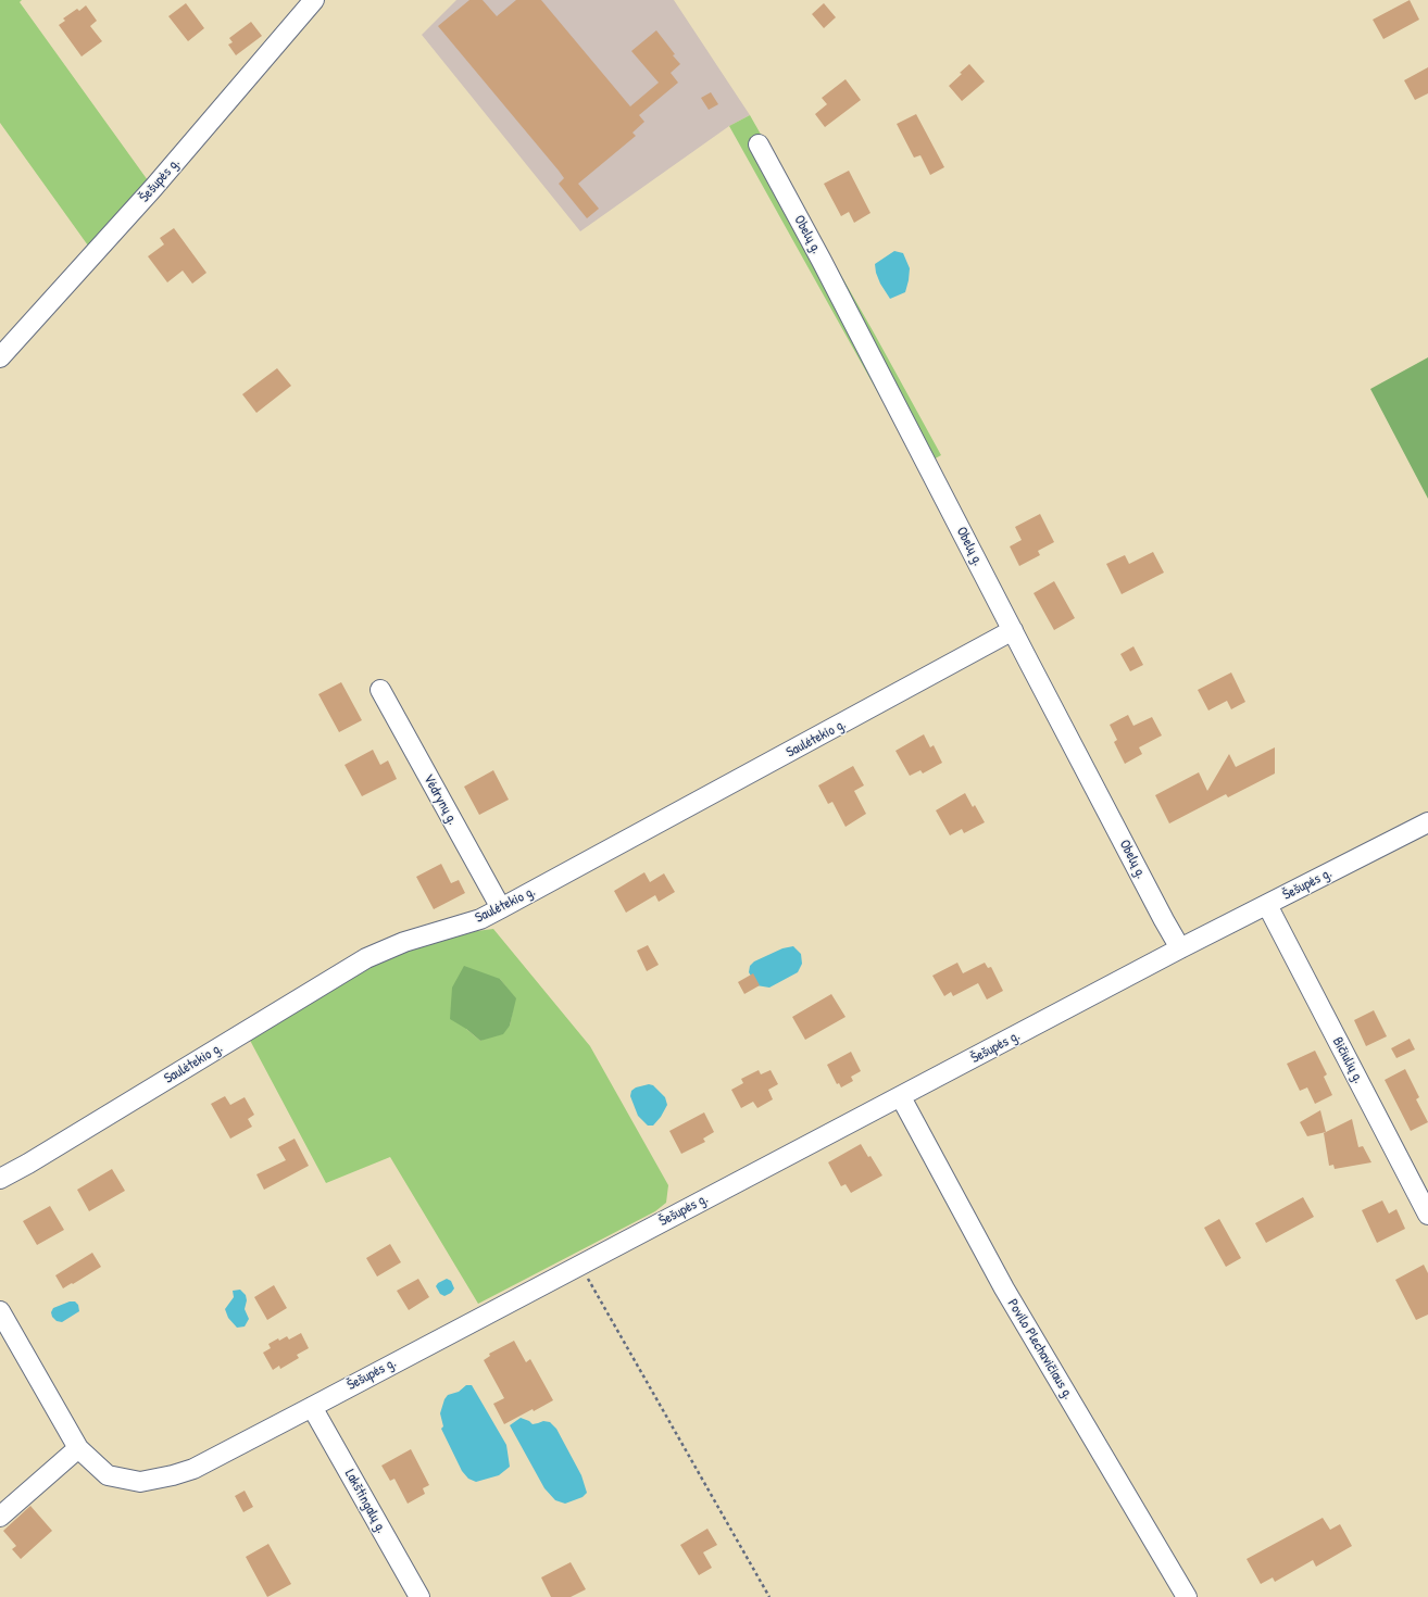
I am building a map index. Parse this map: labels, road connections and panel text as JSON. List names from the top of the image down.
{
  "streets": {
    "street": [
      "Šešupės g.",
      "Obelų g.",
      "Saulėtekio g.",
      "Vėdrynų g.",
      "Bičiulių g.",
      "Povilo Plechavičiaus g.",
      "Lakštingalų g."
    ]
  },
  "crossings": [
    ["Šešupės g.", "Obelų g."],
    ["Šešupės g.", "Bičiulių g."],
    ["Šešupės g.", "Povilo Plechavičiaus g."],
    ["Šešupės g.", "Lakštingalų g."],
    ["Obelų g.", "Saulėtekio g."],
    ["Saulėtekio g.", "Vėdrynų g."]
  ]
}
